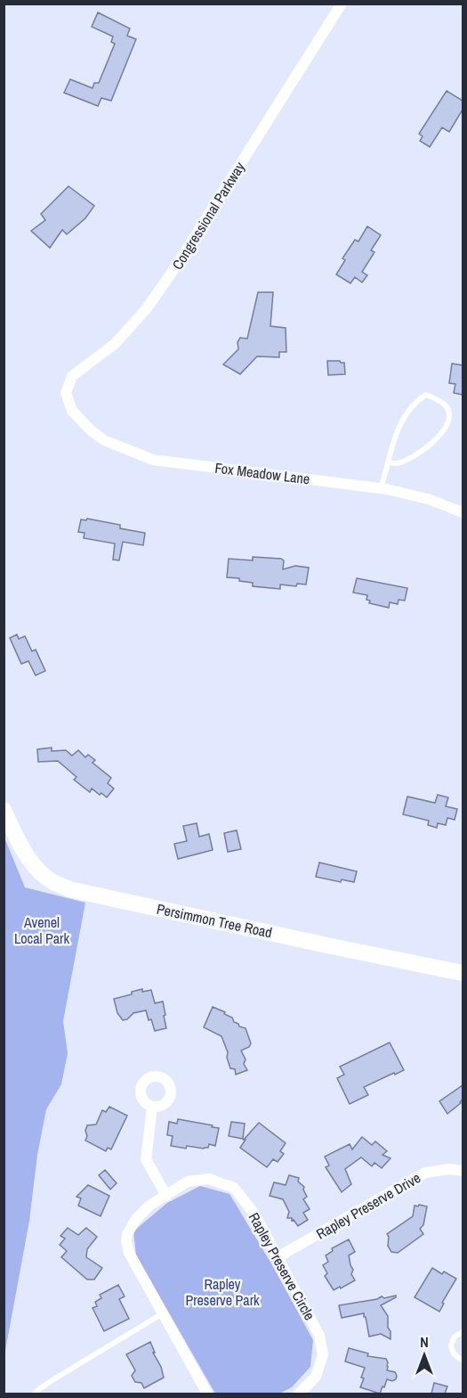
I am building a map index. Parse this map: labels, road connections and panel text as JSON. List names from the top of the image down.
{
  "streets": {
    "main road": ["Persimmon Tree Road"],
    "street": [
      "Congressional Parkway",
      "Fox Meadow Lane",
      "Rapley Preserve Drive",
      "Rapley Preserve Circle"
    ]
  },
  "crossings": [
    ["Congressional Parkway", "Fox Meadow Lane"],
    ["Rapley Preserve Drive", "Rapley Preserve Circle"]
  ],
  "parks": ["Avenel Local Park", "Rapley Preserve Park"],
  "north": "top"
}
